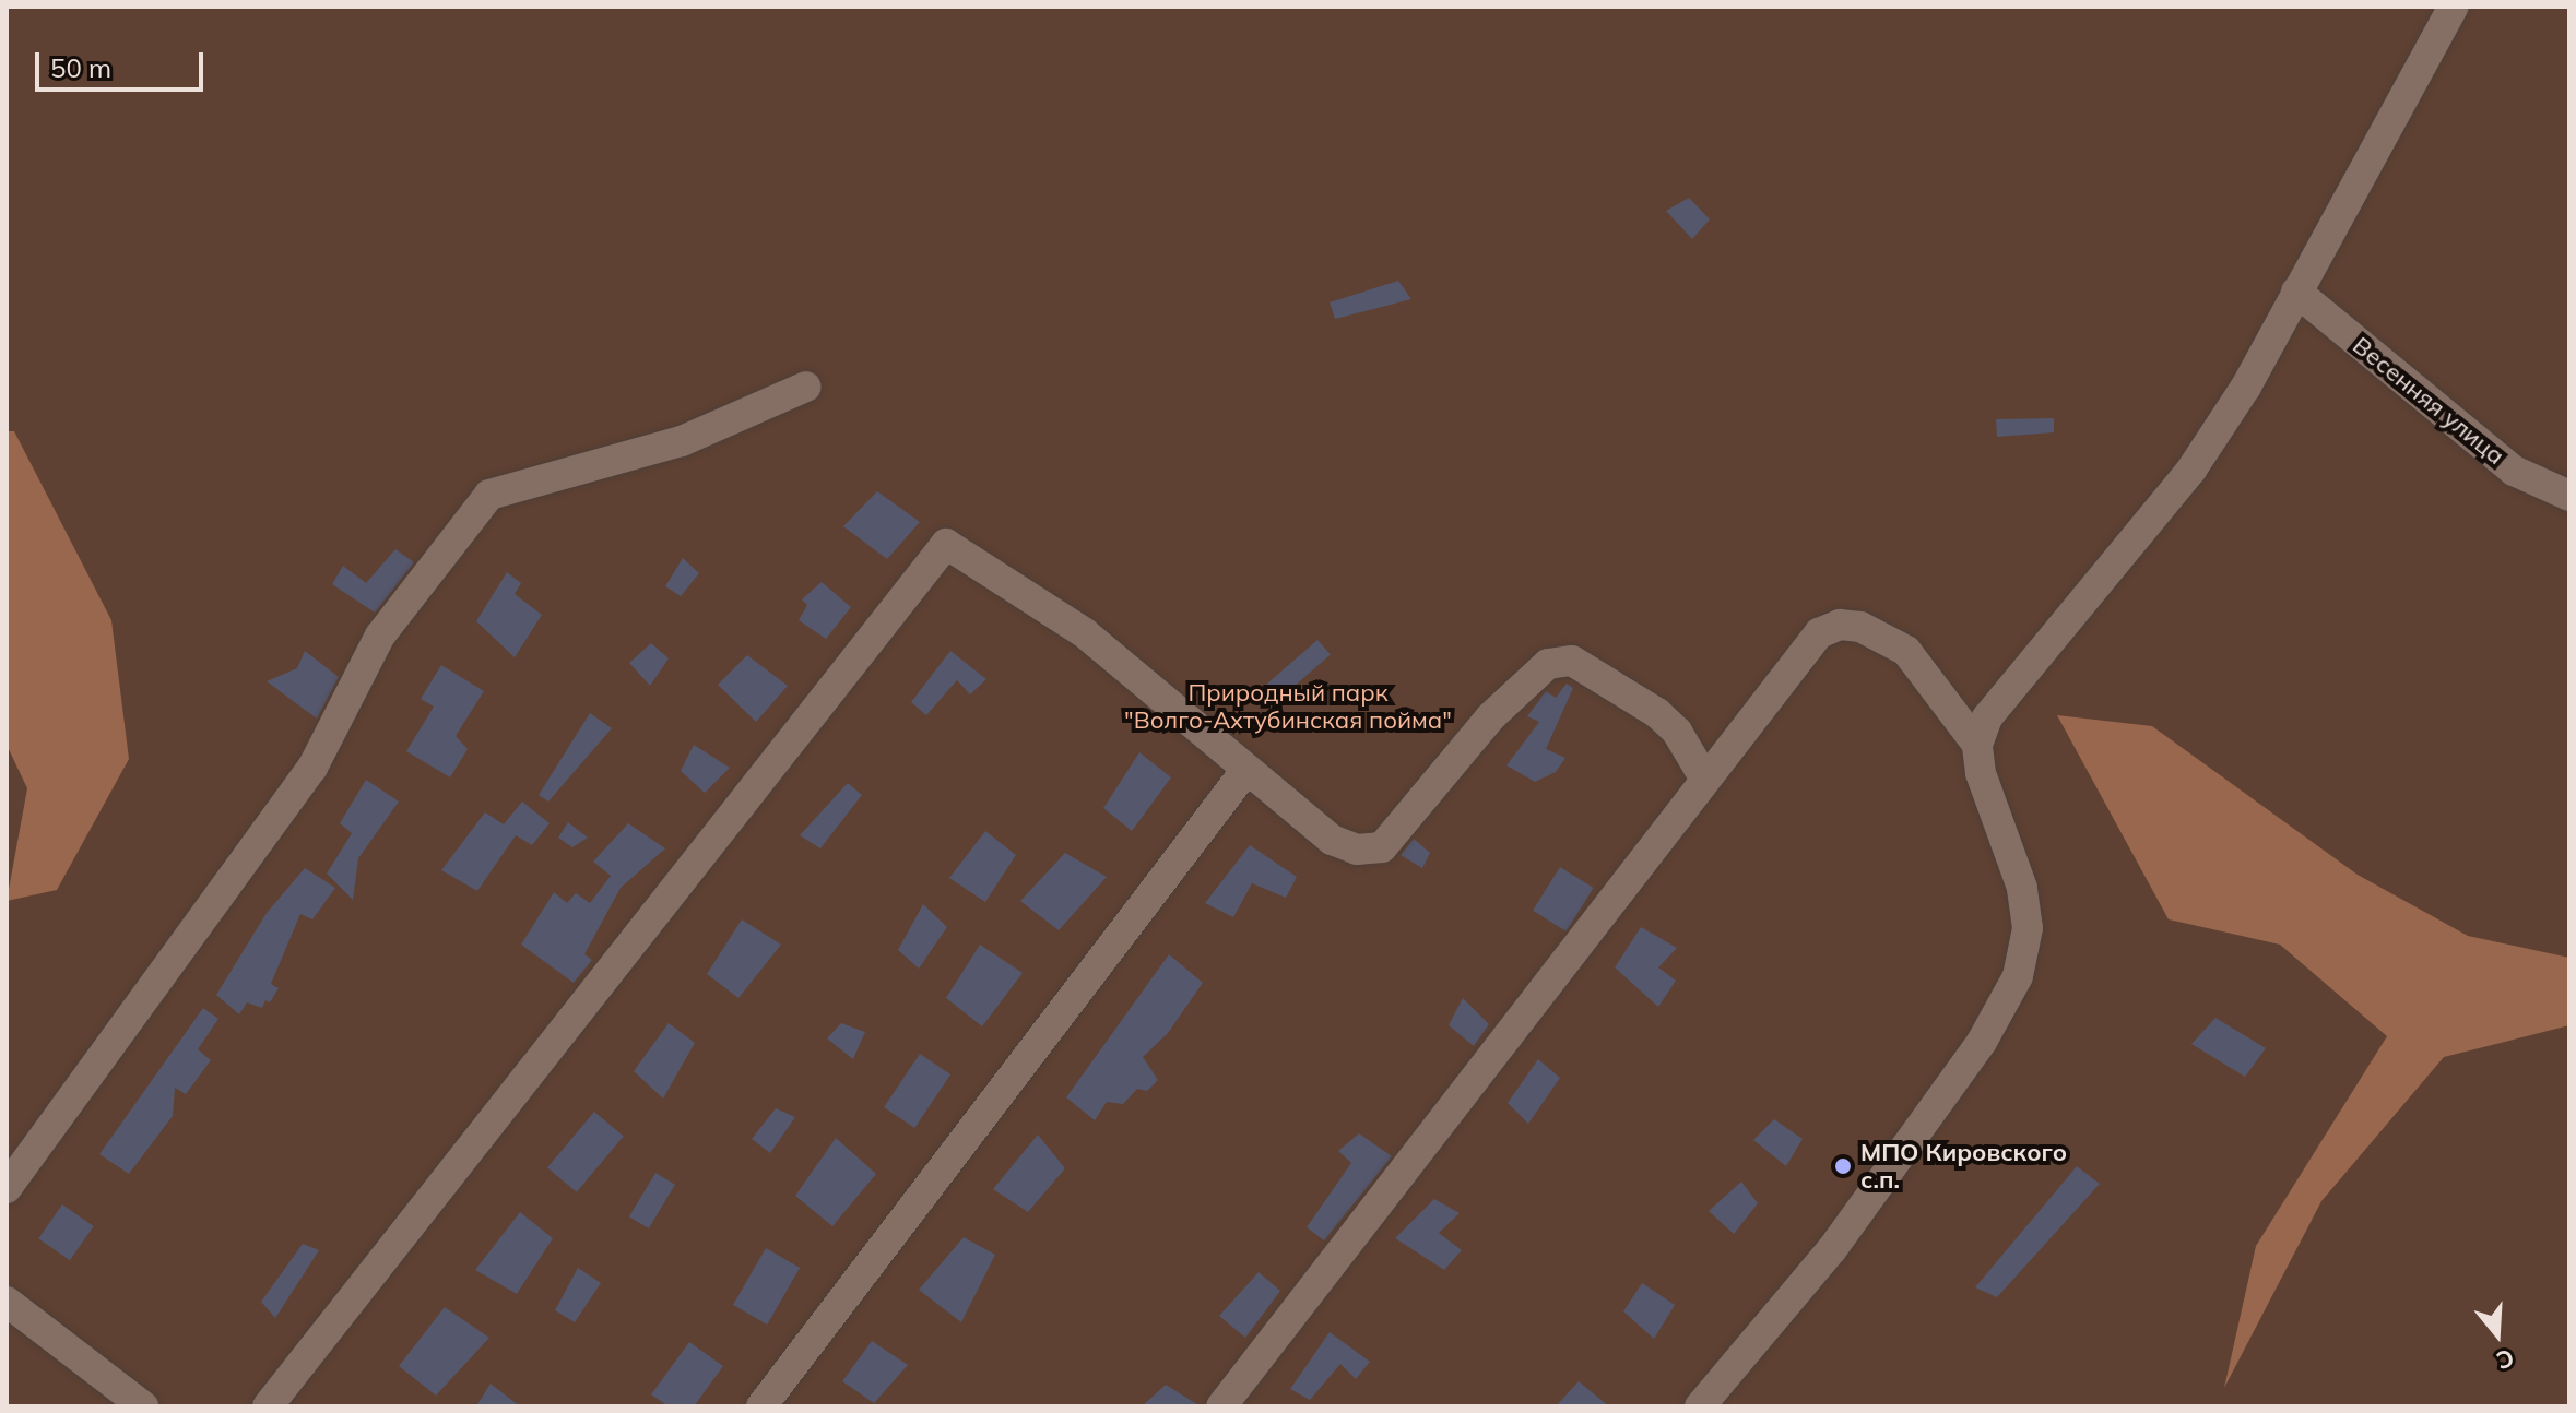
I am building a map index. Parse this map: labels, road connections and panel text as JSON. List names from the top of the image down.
{
  "streets": {
    "street": ["Весенняя улица"]
  },
  "parks": ["Природный парк \"Волго-Ахтубинская пойма\""],
  "places": ["МПО Кировского с.п."],
  "scale_bar": "50 m",
  "north": "bottom"
}
